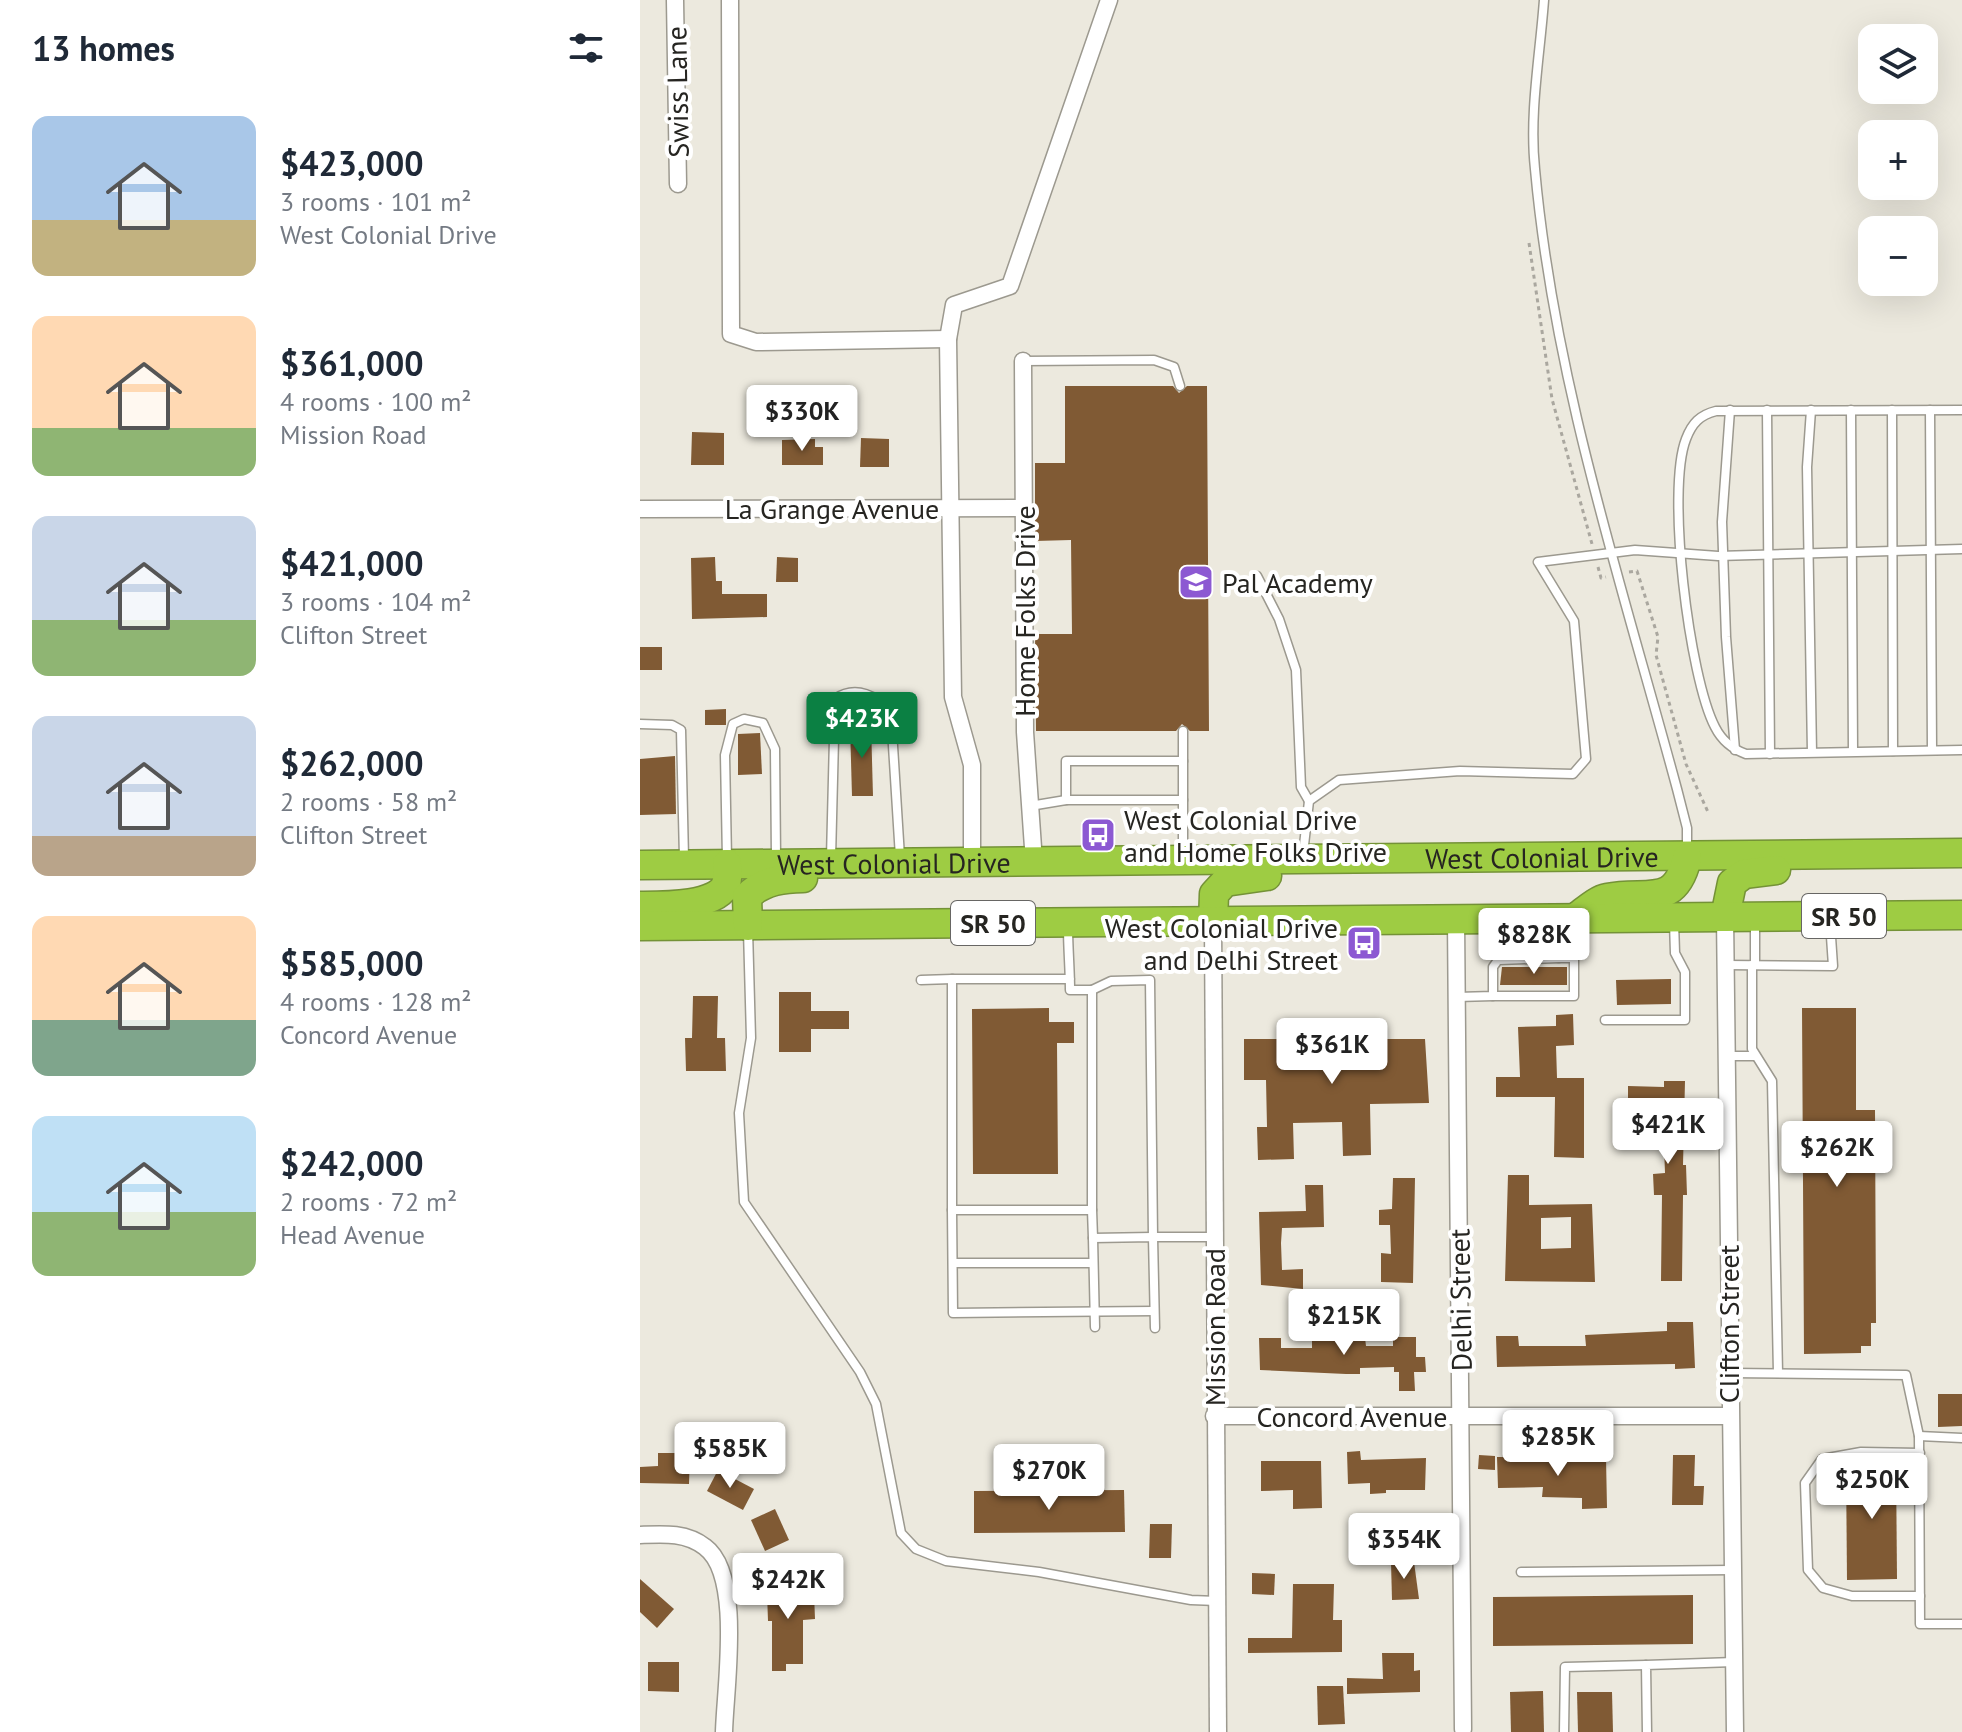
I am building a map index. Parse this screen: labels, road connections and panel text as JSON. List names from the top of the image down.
{
  "streets": {
    "highway": ["West Colonial Drive", "SR 50"],
    "street": [
      "Swiss Lane",
      "La Grange Avenue",
      "Home Folks Drive",
      "Delhi Street",
      "Clifton Street",
      "Mission Road",
      "Concord Avenue"
    ]
  },
  "crossings": [
    ["La Grange Avenue", "Home Folks Drive"],
    ["Home Folks Drive", "West Colonial Drive"],
    ["SR 50", "Delhi Street"],
    ["SR 50", "Clifton Street"],
    ["SR 50", "Mission Road"],
    ["Delhi Street", "Concord Avenue"],
    ["Clifton Street", "Concord Avenue"],
    ["Mission Road", "Concord Avenue"]
  ],
  "places": {
    "school or university": ["Pal Academy"],
    "bus stop": ["West Colonial Drive and Home Folks Drive", "West Colonial Drive and Delhi Street"]
  },
  "page": {
    "heading": "13 homes",
    "map_buttons": ["+", "−"],
    "list": [
      {
        "name": "$423,000",
        "note": "3 rooms · 101 m² · West Colonial Drive"
      },
      {
        "name": "$361,000",
        "note": "4 rooms · 100 m² · Mission Road"
      },
      {
        "name": "$421,000",
        "note": "3 rooms · 104 m² · Clifton Street"
      },
      {
        "name": "$262,000",
        "note": "2 rooms · 58 m² · Clifton Street"
      },
      {
        "name": "$585,000",
        "note": "4 rooms · 128 m² · Concord Avenue"
      },
      {
        "name": "$242,000",
        "note": "2 rooms · 72 m² · Head Avenue"
      }
    ],
    "price": [
      "$330K",
      "$423K",
      "$828K",
      "$361K",
      "$421K",
      "$262K",
      "$215K",
      "$285K",
      "$585K",
      "$270K",
      "$250K",
      "$354K",
      "$242K"
    ]
  }
}
